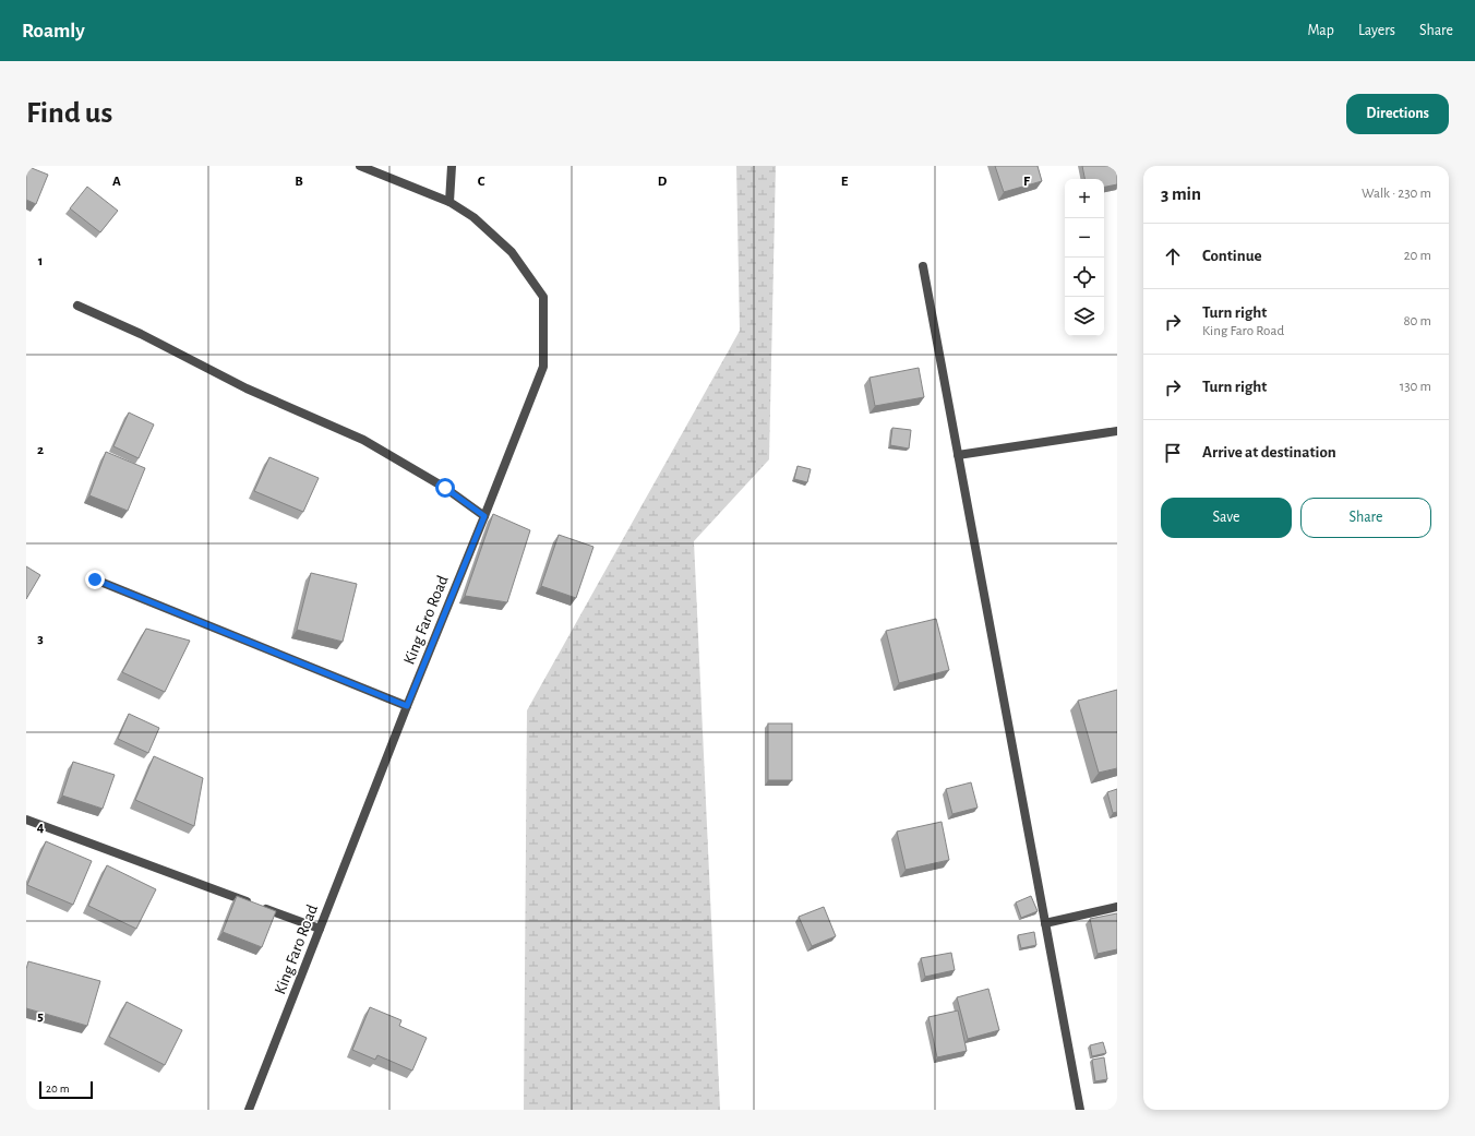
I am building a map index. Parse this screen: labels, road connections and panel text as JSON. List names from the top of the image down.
{
  "streets": {
    "street": ["King Faro Road"]
  },
  "scale_bar": "20 m",
  "page": {
    "header": "Roamly",
    "nav": ["Map", "Layers", "Share"],
    "buttons": [
      "Directions",
      ["Save", "Share"]
    ],
    "title": "Find us",
    "heading": ["3 min", "Walk · 230 m"],
    "map_buttons": ["+", "−"],
    "list": [
      ["Continue", "20 m"],
      ["Turn right", "King Faro Road", "80 m"],
      ["Turn right", "130 m"],
      "Arrive at destination"
    ],
    "scale": "20 m"
  },
  "grid": {
    "columns": [
      "A",
      "B",
      "C",
      "D",
      "E",
      "F"
    ],
    "rows": [
      "1",
      "2",
      "3",
      "4",
      "5"
    ]
  }
}
